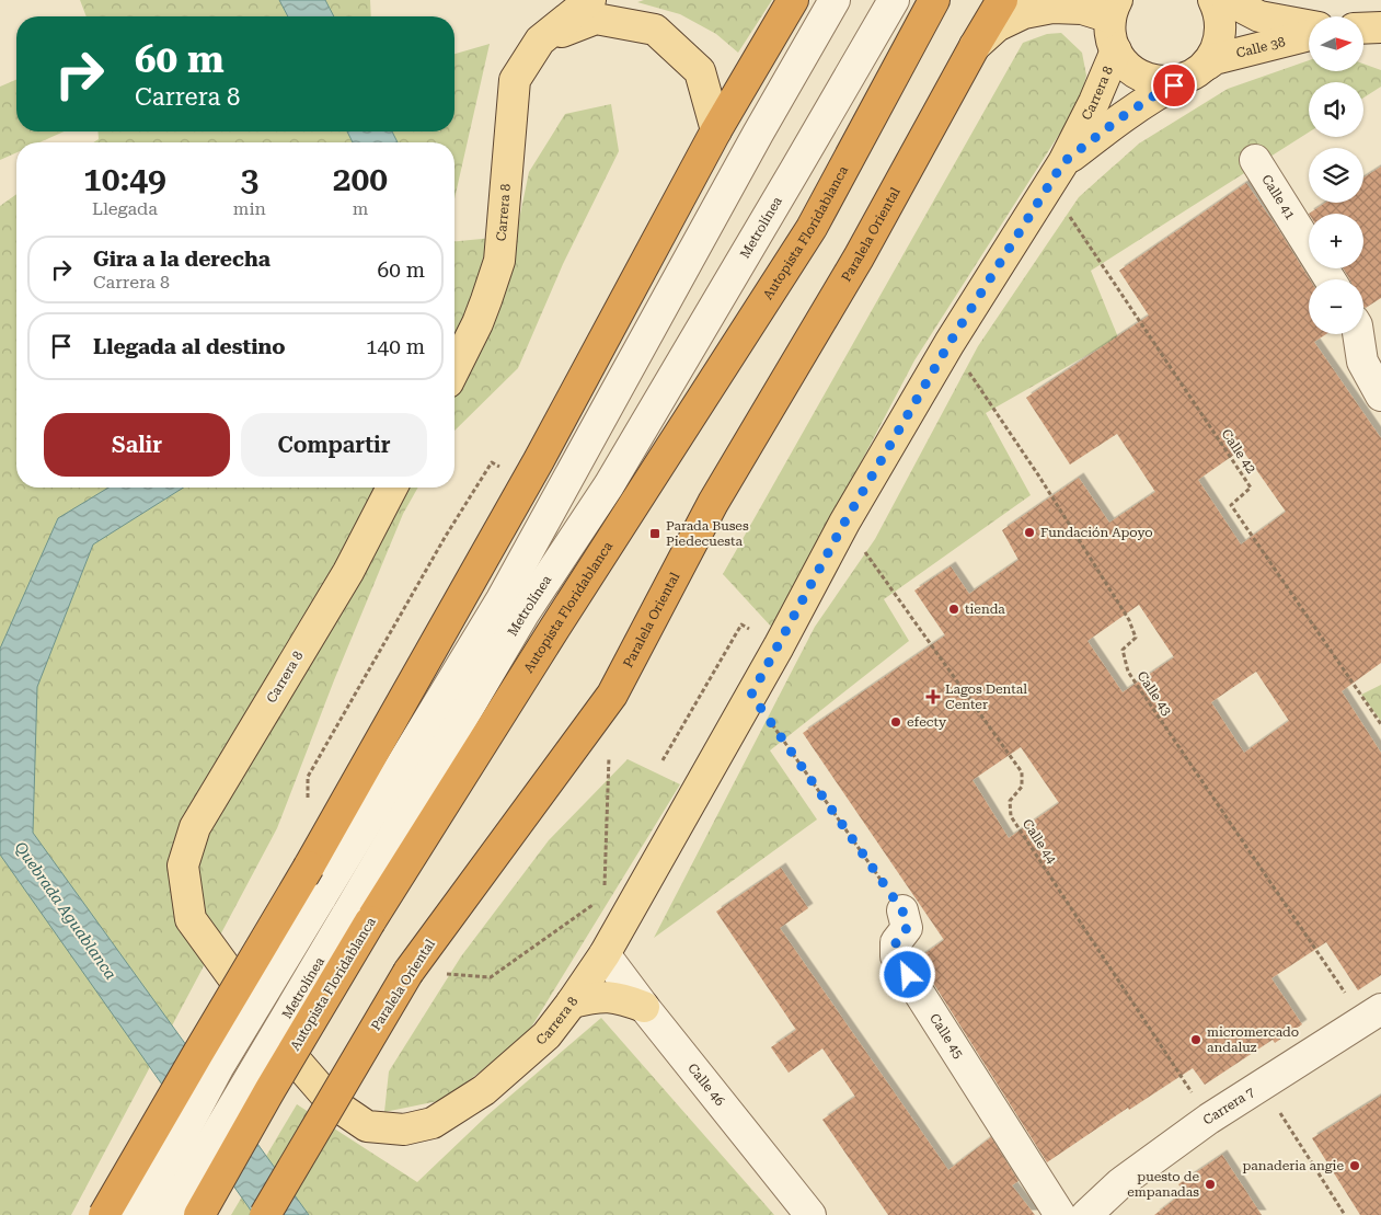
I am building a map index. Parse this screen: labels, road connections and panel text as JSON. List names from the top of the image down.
{
  "streets": {
    "highway": ["Autopista Floridablanca", "Paralela Oriental"],
    "main road": ["Calle 38", "Carrera 8"],
    "street": [
      "Calle 41",
      "Metrolínea",
      "Calle 45",
      "Calle 46",
      "Carrera 7"
    ],
    "path": ["Calle 42", "Calle 43", "Calle 44"]
  },
  "crossings": [
    ["Calle 38", "Carrera 8"],
    ["Carrera 8", "Calle 42"],
    ["Carrera 8", "Calle 43"],
    ["Carrera 8", "Calle 44"],
    ["Carrera 8", "Calle 46"],
    ["Metrolínea", "Autopista Floridablanca"],
    ["Calle 43", "Carrera 7"],
    ["Calle 44", "Carrera 7"]
  ],
  "water": ["Quebrada Aguablanca"],
  "places": {
    "other": [
      "Fundación Apoyo",
      "tienda",
      "efecty",
      "micromercado andaluz",
      "panaderia angie",
      "puesto de empanadas"
    ],
    "transit": ["Parada Buses Piedecuesta"],
    "health": ["Lagos Dental Center"]
  },
  "north": "right",
  "page": {
    "map_buttons": ["+", "−"],
    "turn": ["60 m", "Carrera 8"],
    "eta": [
      "10:49",
      "Llegada",
      "3",
      "min",
      "200",
      "m"
    ],
    "list": [
      {
        "name": "Gira a la derecha",
        "note": "Carrera 8",
        "value": "60 m"
      },
      {
        "name": "Llegada al destino",
        "value": "140 m"
      }
    ],
    "buttons": ["Salir", "Compartir"]
  }
}
